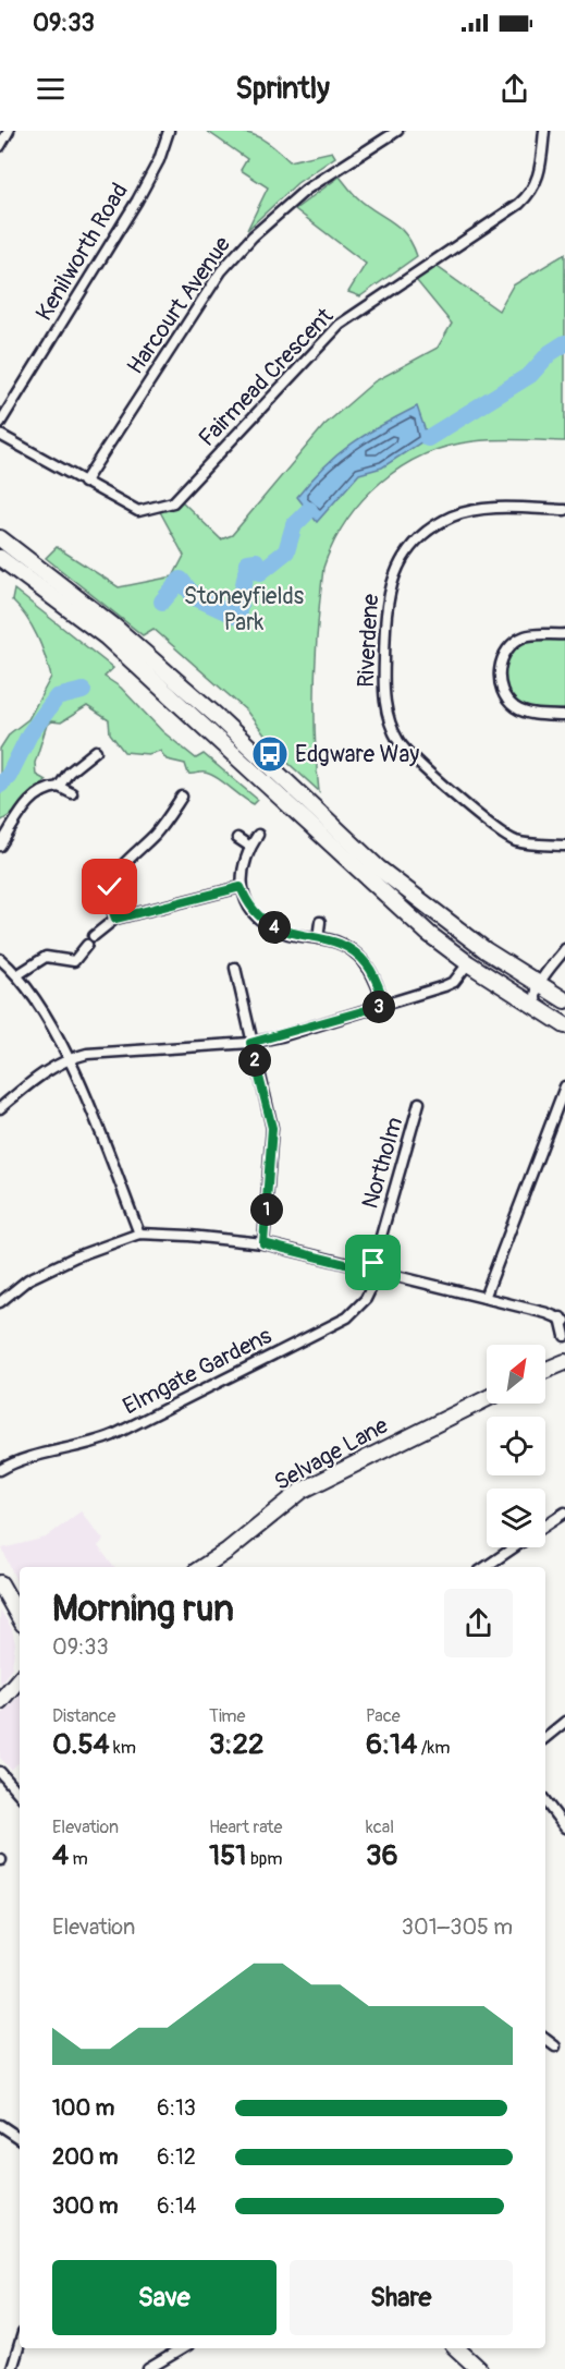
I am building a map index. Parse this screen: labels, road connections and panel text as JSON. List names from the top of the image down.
{
  "streets": {
    "main road": ["Selvage Lane"],
    "street": [
      "Kenilworth Road",
      "Harcourt Avenue",
      "Fairmead Crescent",
      "Riverdene",
      "Northolm",
      "Elmgate Gardens"
    ]
  },
  "crossings": [
    ["Harcourt Avenue", "Fairmead Crescent"],
    ["Northolm", "Elmgate Gardens"]
  ],
  "parks": ["Stoneyfields Park"],
  "places": {
    "bus stop": ["Edgware Way"]
  },
  "north": "top right",
  "page": {
    "status": "09:33",
    "header": "Sprintly",
    "pins": [
      "4",
      "3",
      "2",
      "1"
    ],
    "heading": ["Morning run", "09:33"],
    "stats": [
      ["Distance", "0.54 km"],
      ["Time", "3:22"],
      ["Pace", "6:14 /km"],
      ["Elevation", "4 m"],
      ["Heart rate", "151 bpm"],
      ["kcal", "36"]
    ],
    "chart": ["Elevation", "301–305 m"],
    "list": [
      {
        "name": "100 m",
        "note": "6:13"
      },
      {
        "name": "200 m",
        "note": "6:12"
      },
      {
        "name": "300 m",
        "note": "6:14"
      }
    ],
    "buttons": ["Save", "Share"]
  }
}
